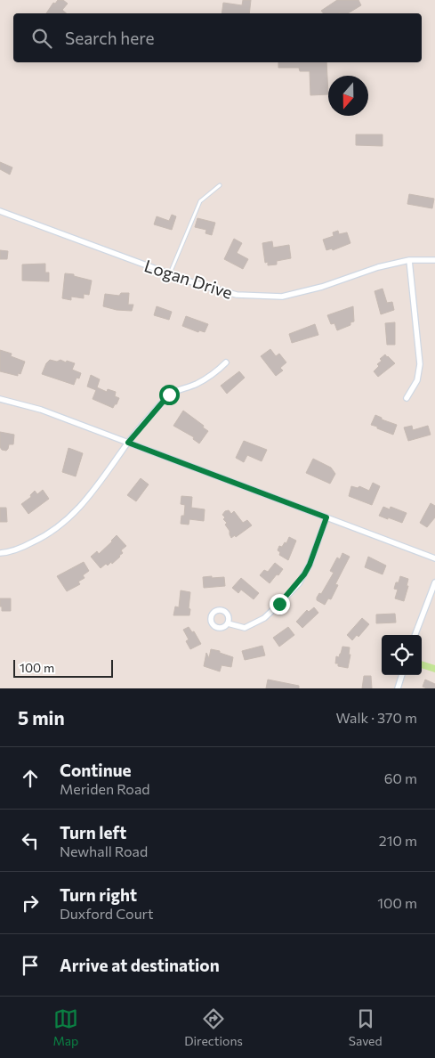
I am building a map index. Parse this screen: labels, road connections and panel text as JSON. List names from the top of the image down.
{
  "streets": {
    "street": ["Logan Drive"]
  },
  "scale_bar": "100 m",
  "north": "bottom",
  "page": {
    "search": "Search here",
    "scale": "100 m",
    "heading": ["5 min", "Walk · 370 m"],
    "list": [
      ["Continue", "Meriden Road", "60 m"],
      ["Turn left", "Newhall Road", "210 m"],
      ["Turn right", "Duxford Court", "100 m"],
      "Arrive at destination"
    ],
    "nav": ["Map", "Directions", "Saved"]
  }
}
